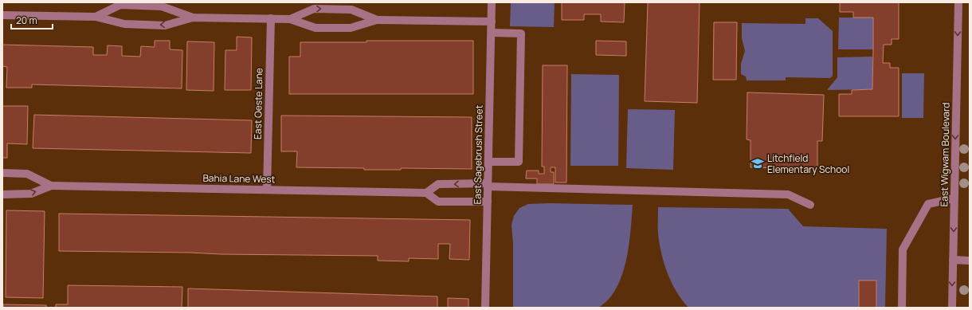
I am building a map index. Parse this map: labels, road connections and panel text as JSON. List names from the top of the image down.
{
  "streets": {
    "street": [
      "East Oeste Lane",
      "East Sagebrush Street",
      "East Wigwam Boulevard",
      "Bahia Lane West"
    ]
  },
  "crossings": [
    ["East Oeste Lane", "Bahia Lane West"]
  ],
  "one_way": ["East Wigwam Boulevard"],
  "places": {
    "school or university": ["Litchfield Elementary School"]
  },
  "scale_bar": "20 m"
}
